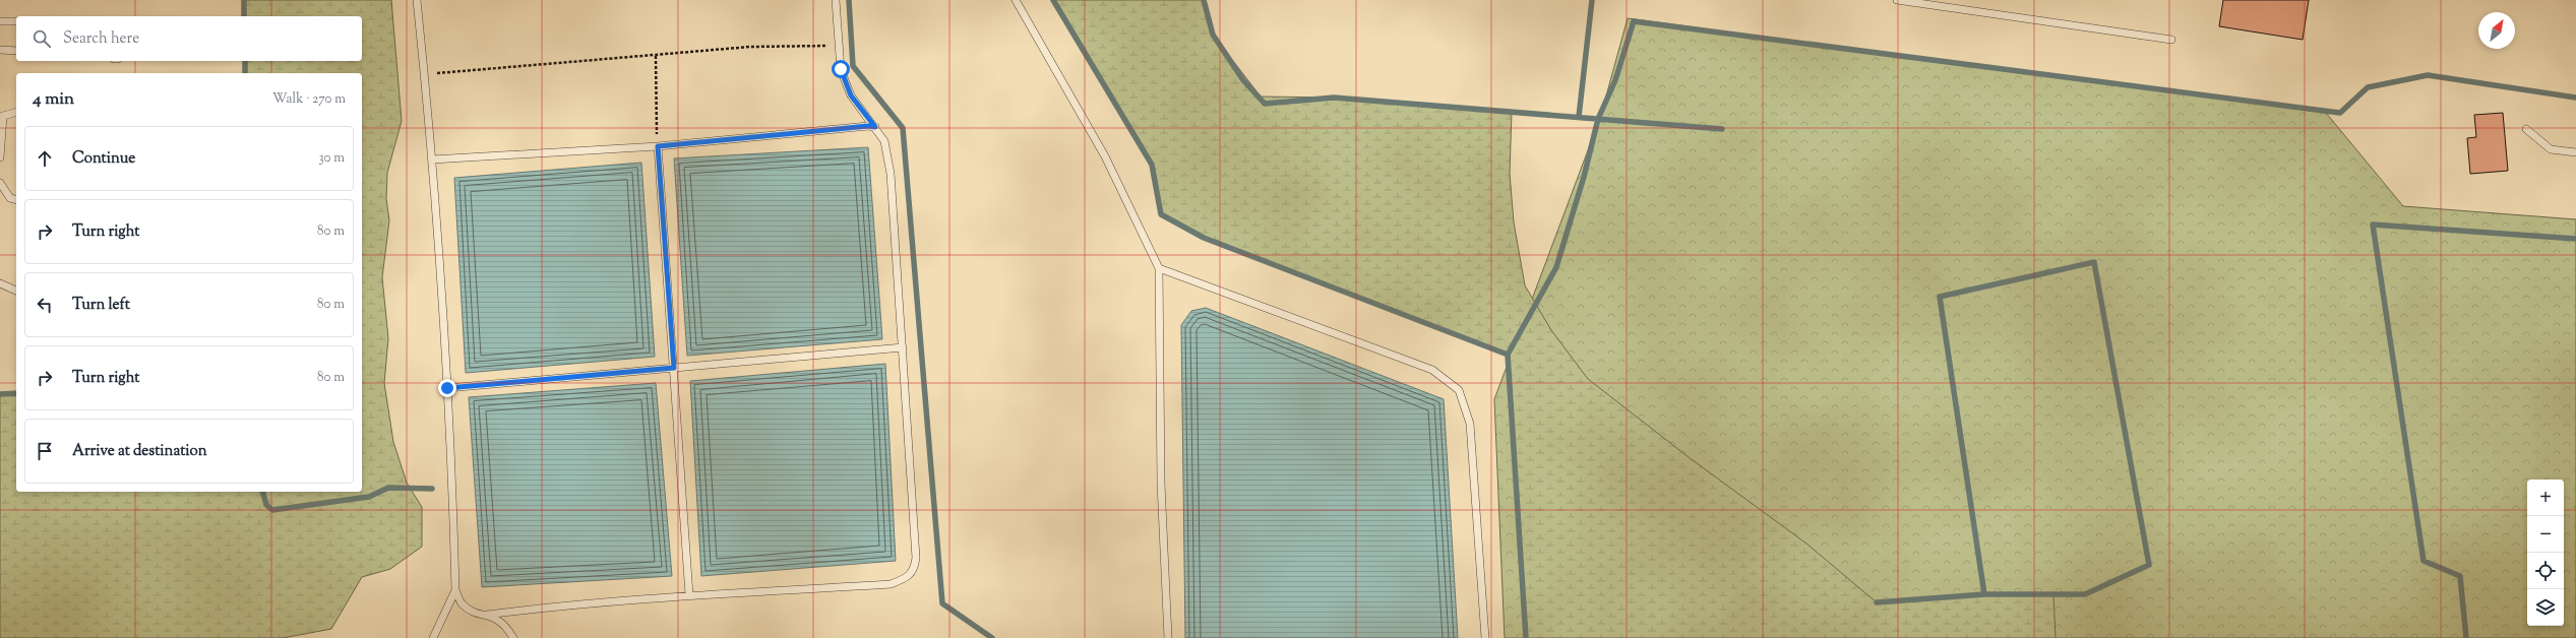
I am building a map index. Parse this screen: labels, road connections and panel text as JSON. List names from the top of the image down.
{
  "north": "top right",
  "page": {
    "search": "Search here",
    "heading": ["4 min", "Walk · 270 m"],
    "list": [
      ["Continue", "30 m"],
      ["Turn right", "80 m"],
      ["Turn left", "80 m"],
      ["Turn right", "80 m"],
      "Arrive at destination"
    ],
    "map_buttons": ["+", "−"]
  }
}
